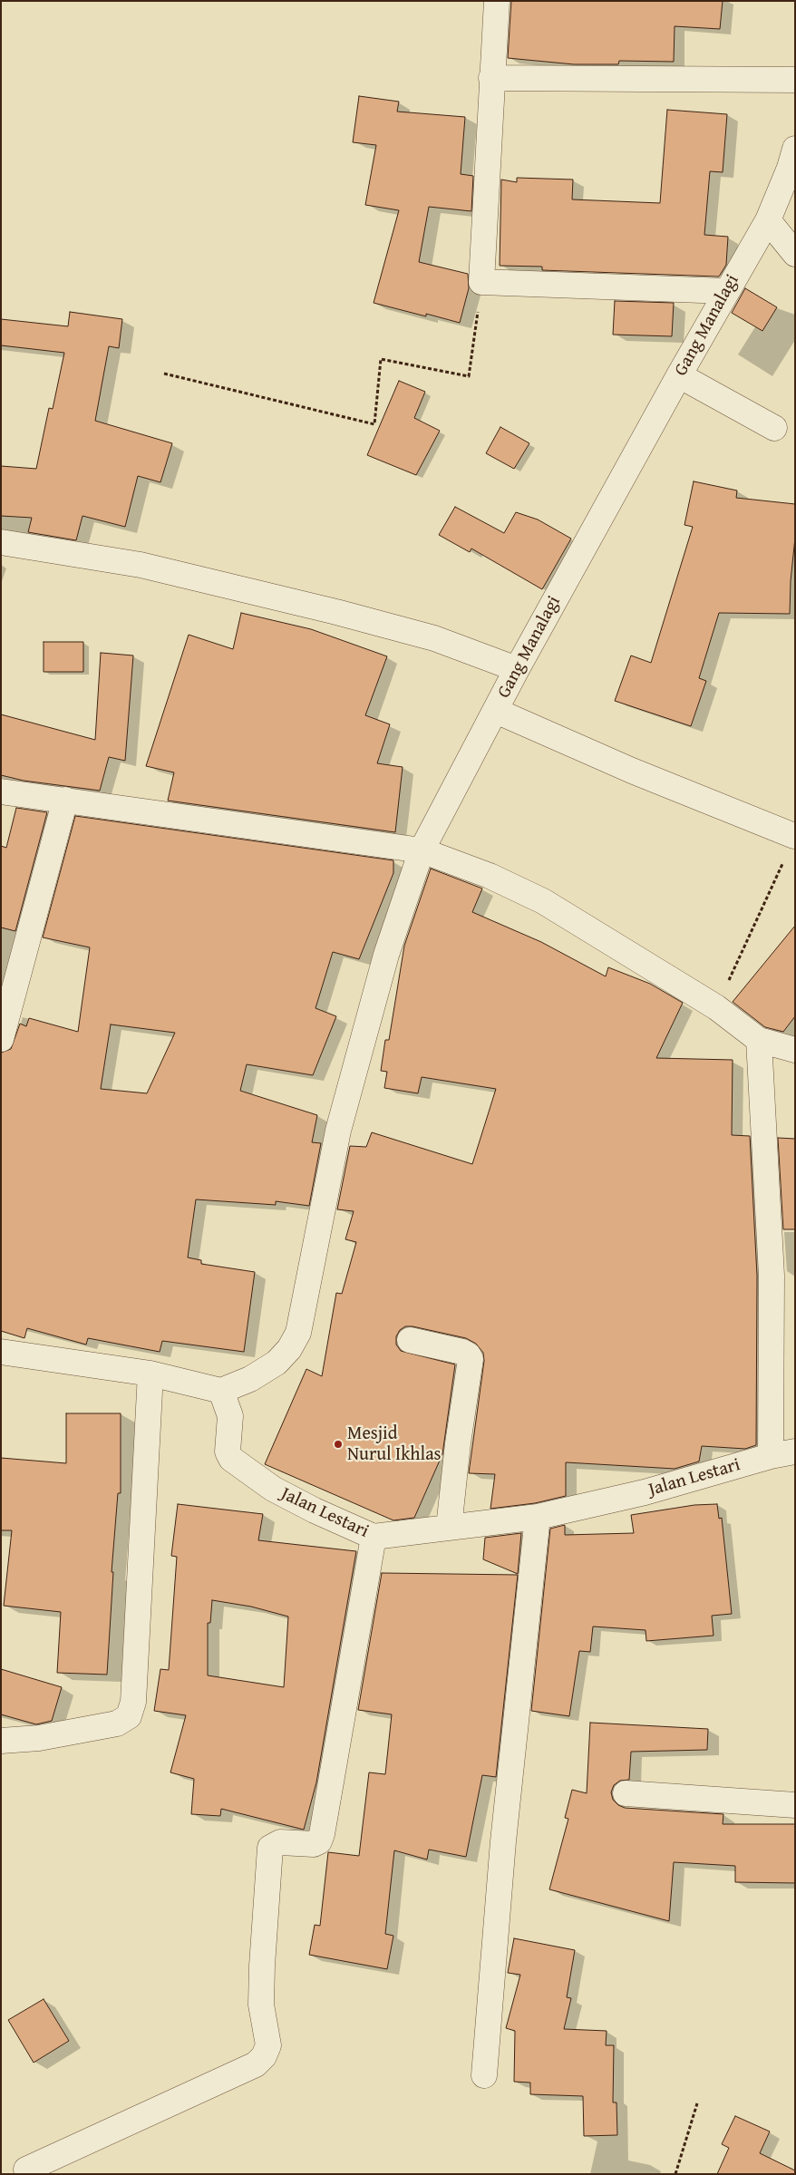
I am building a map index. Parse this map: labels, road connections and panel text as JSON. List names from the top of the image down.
{
  "streets": {
    "street": ["Gang Manalagi", "Jalan Lestari"]
  },
  "crossings": [
    ["Gang Manalagi", "Jalan Lestari"]
  ],
  "places": ["Mesjid Nurul Ikhlas"]
}
